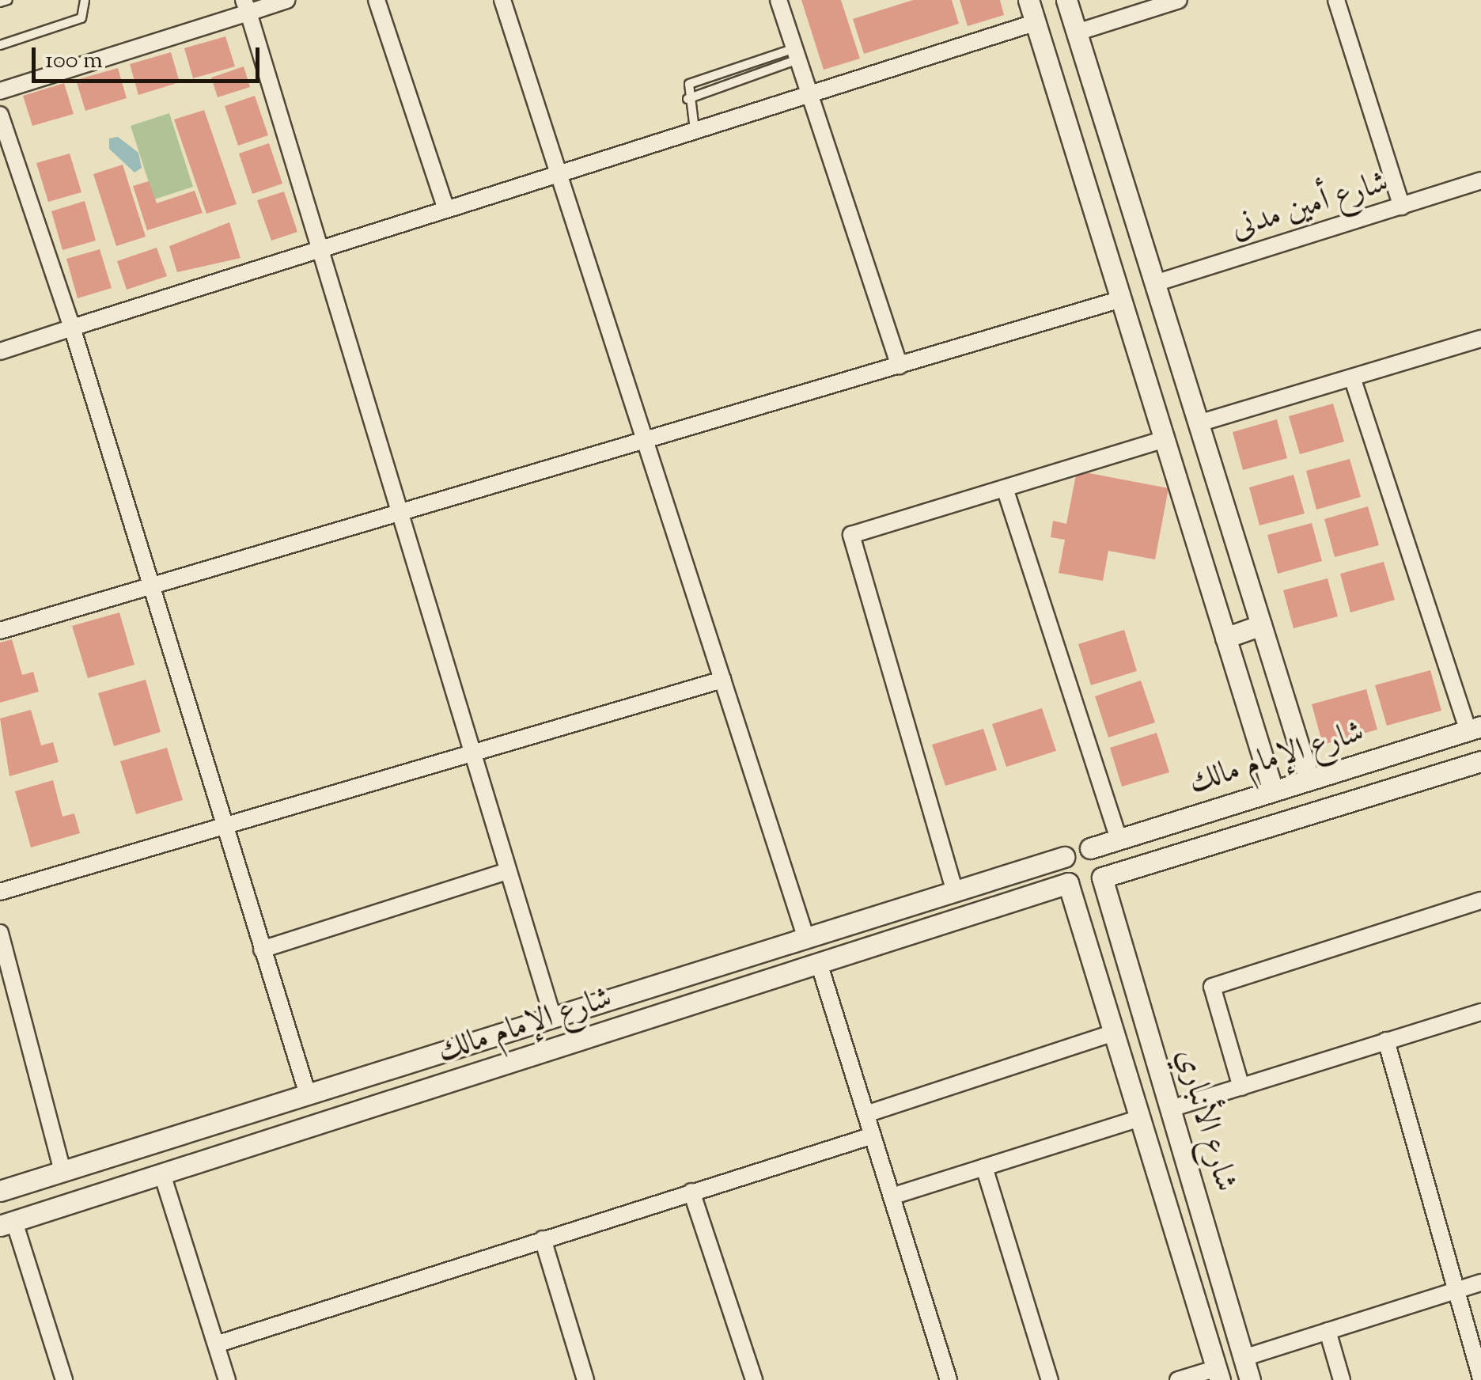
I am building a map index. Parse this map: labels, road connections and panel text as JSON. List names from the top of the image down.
{
  "streets": {
    "street": ["شارع أمين مدنى", "شارع الإمام مالك", "شارع الأنباري"]
  },
  "crossings": [
    ["شارع الإمام مالك", "شارع الأنباري"]
  ],
  "scale_bar": "100 m"
}
